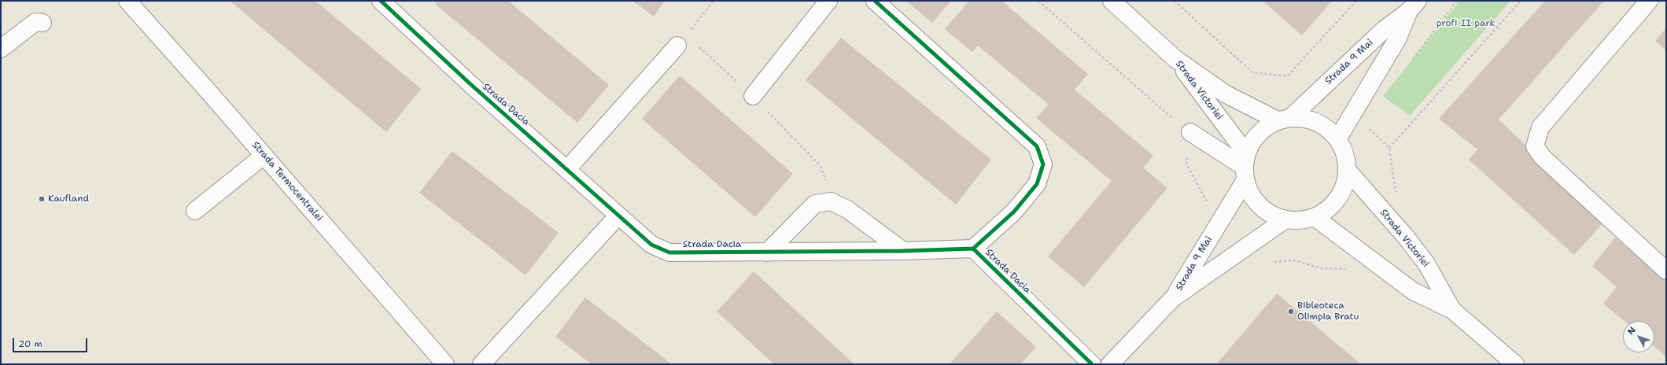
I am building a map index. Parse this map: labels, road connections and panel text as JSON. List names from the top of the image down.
{
  "streets": {
    "main road": [
      "Strada 9 Mai",
      "Strada Victoriei",
      "Strada Dacia",
      "Strada Termocentralei"
    ]
  },
  "crossings": [
    ["Strada 9 Mai", "Strada Victoriei"]
  ],
  "parks": ["profi II park"],
  "places": ["Kaufland", "Bibleoteca Olimpia Bratu"],
  "scale_bar": "20 m",
  "north": "top left"
}
